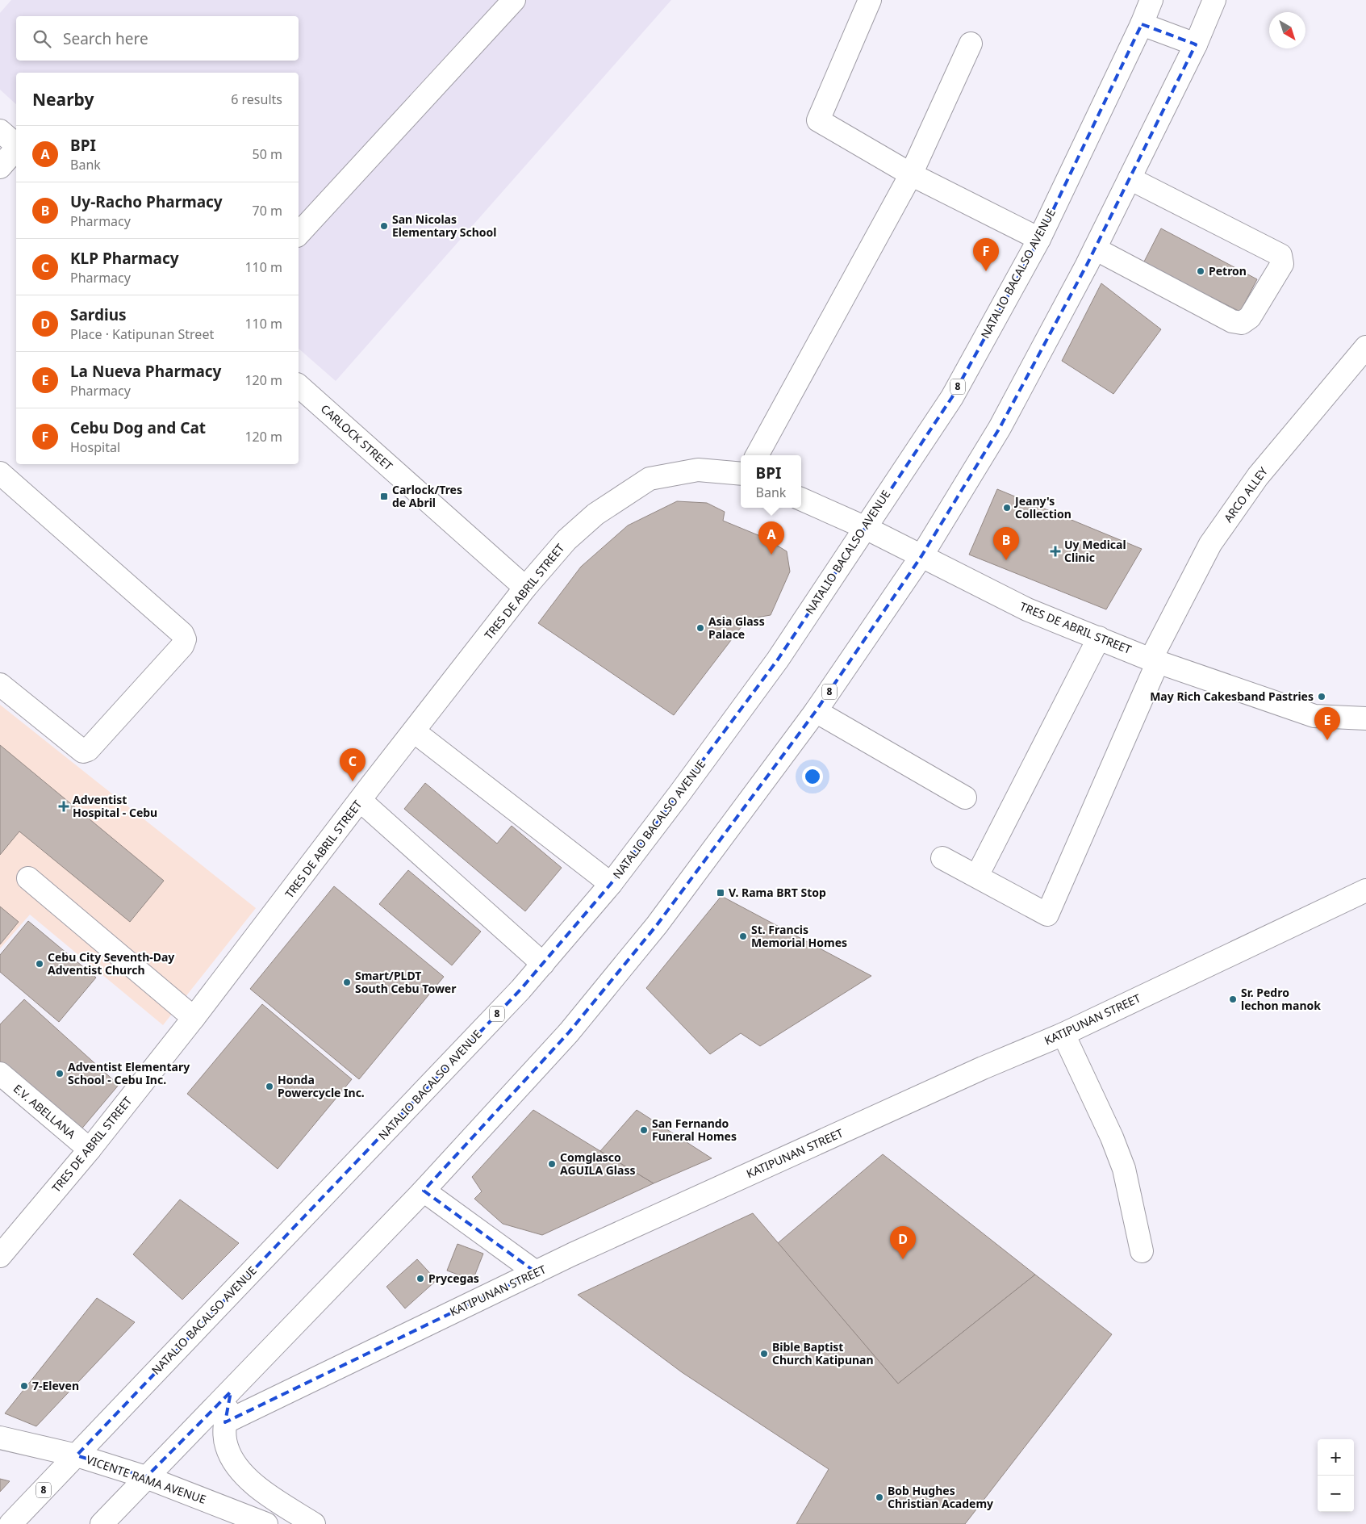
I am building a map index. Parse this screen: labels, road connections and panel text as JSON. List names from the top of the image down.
{
  "streets": {
    "main road": [
      "NATALIO BACALSO AVENUE",
      "8",
      "CARLOCK STREET",
      "ARCO ALLEY",
      "TRES DE ABRIL STREET",
      "KATIPUNAN STREET",
      "E.V. ABELLANA",
      "VICENTE RAMA AVENUE"
    ]
  },
  "crossings": [
    ["NATALIO BACALSO AVENUE", "TRES DE ABRIL STREET"],
    ["NATALIO BACALSO AVENUE", "VICENTE RAMA AVENUE"],
    ["8", "TRES DE ABRIL STREET"],
    ["8", "VICENTE RAMA AVENUE"],
    ["CARLOCK STREET", "TRES DE ABRIL STREET"],
    ["ARCO ALLEY", "TRES DE ABRIL STREET"],
    ["TRES DE ABRIL STREET", "E.V. ABELLANA"]
  ],
  "places": {
    "other": [
      "San Nicolas Elementary School",
      "Petron",
      "Jeany's Collection",
      "Asia Glass Palace",
      "May Rich Cakesband Pastries",
      "St. Francis Memorial Homes",
      "Cebu City Seventh-Day Adventist Church",
      "Smart/PLDT South Cebu Tower",
      "Sr. Pedro lechon manok",
      "Adventist Elementary School - Cebu Inc.",
      "Honda Powercycle Inc.",
      "San Fernando Funeral Homes",
      "Comglasco AGUILA Glass",
      "Prycegas",
      "Bible Baptist Church Katipunan",
      "7-Eleven",
      "Bob Hughes Christian Academy"
    ],
    "transit": ["Carlock/Tres de Abril", "V. Rama BRT Stop"],
    "health": ["Uy Medical Clinic", "Adventist Hospital - Cebu"]
  },
  "north": "bottom right",
  "page": {
    "search": "Search here",
    "heading": ["Nearby", "6 results"],
    "list": [
      {
        "mark": "A",
        "name": "BPI",
        "note": "Bank",
        "value": "50 m"
      },
      {
        "mark": "B",
        "name": "Uy-Racho Pharmacy",
        "note": "Pharmacy",
        "value": "70 m"
      },
      {
        "mark": "C",
        "name": "KLP Pharmacy",
        "note": "Pharmacy",
        "value": "110 m"
      },
      {
        "mark": "D",
        "name": "Sardius",
        "note": "Place · Katipunan Street",
        "value": "110 m"
      },
      {
        "mark": "E",
        "name": "La Nueva Pharmacy",
        "note": "Pharmacy",
        "value": "120 m"
      },
      {
        "mark": "F",
        "name": "Cebu Dog and Cat",
        "note": "Hospital",
        "value": "120 m"
      }
    ],
    "pins": [
      "F",
      "A",
      "B",
      "E",
      "C",
      "D"
    ],
    "popup": ["BPI", "Bank"],
    "map_buttons": ["+", "−"]
  }
}
